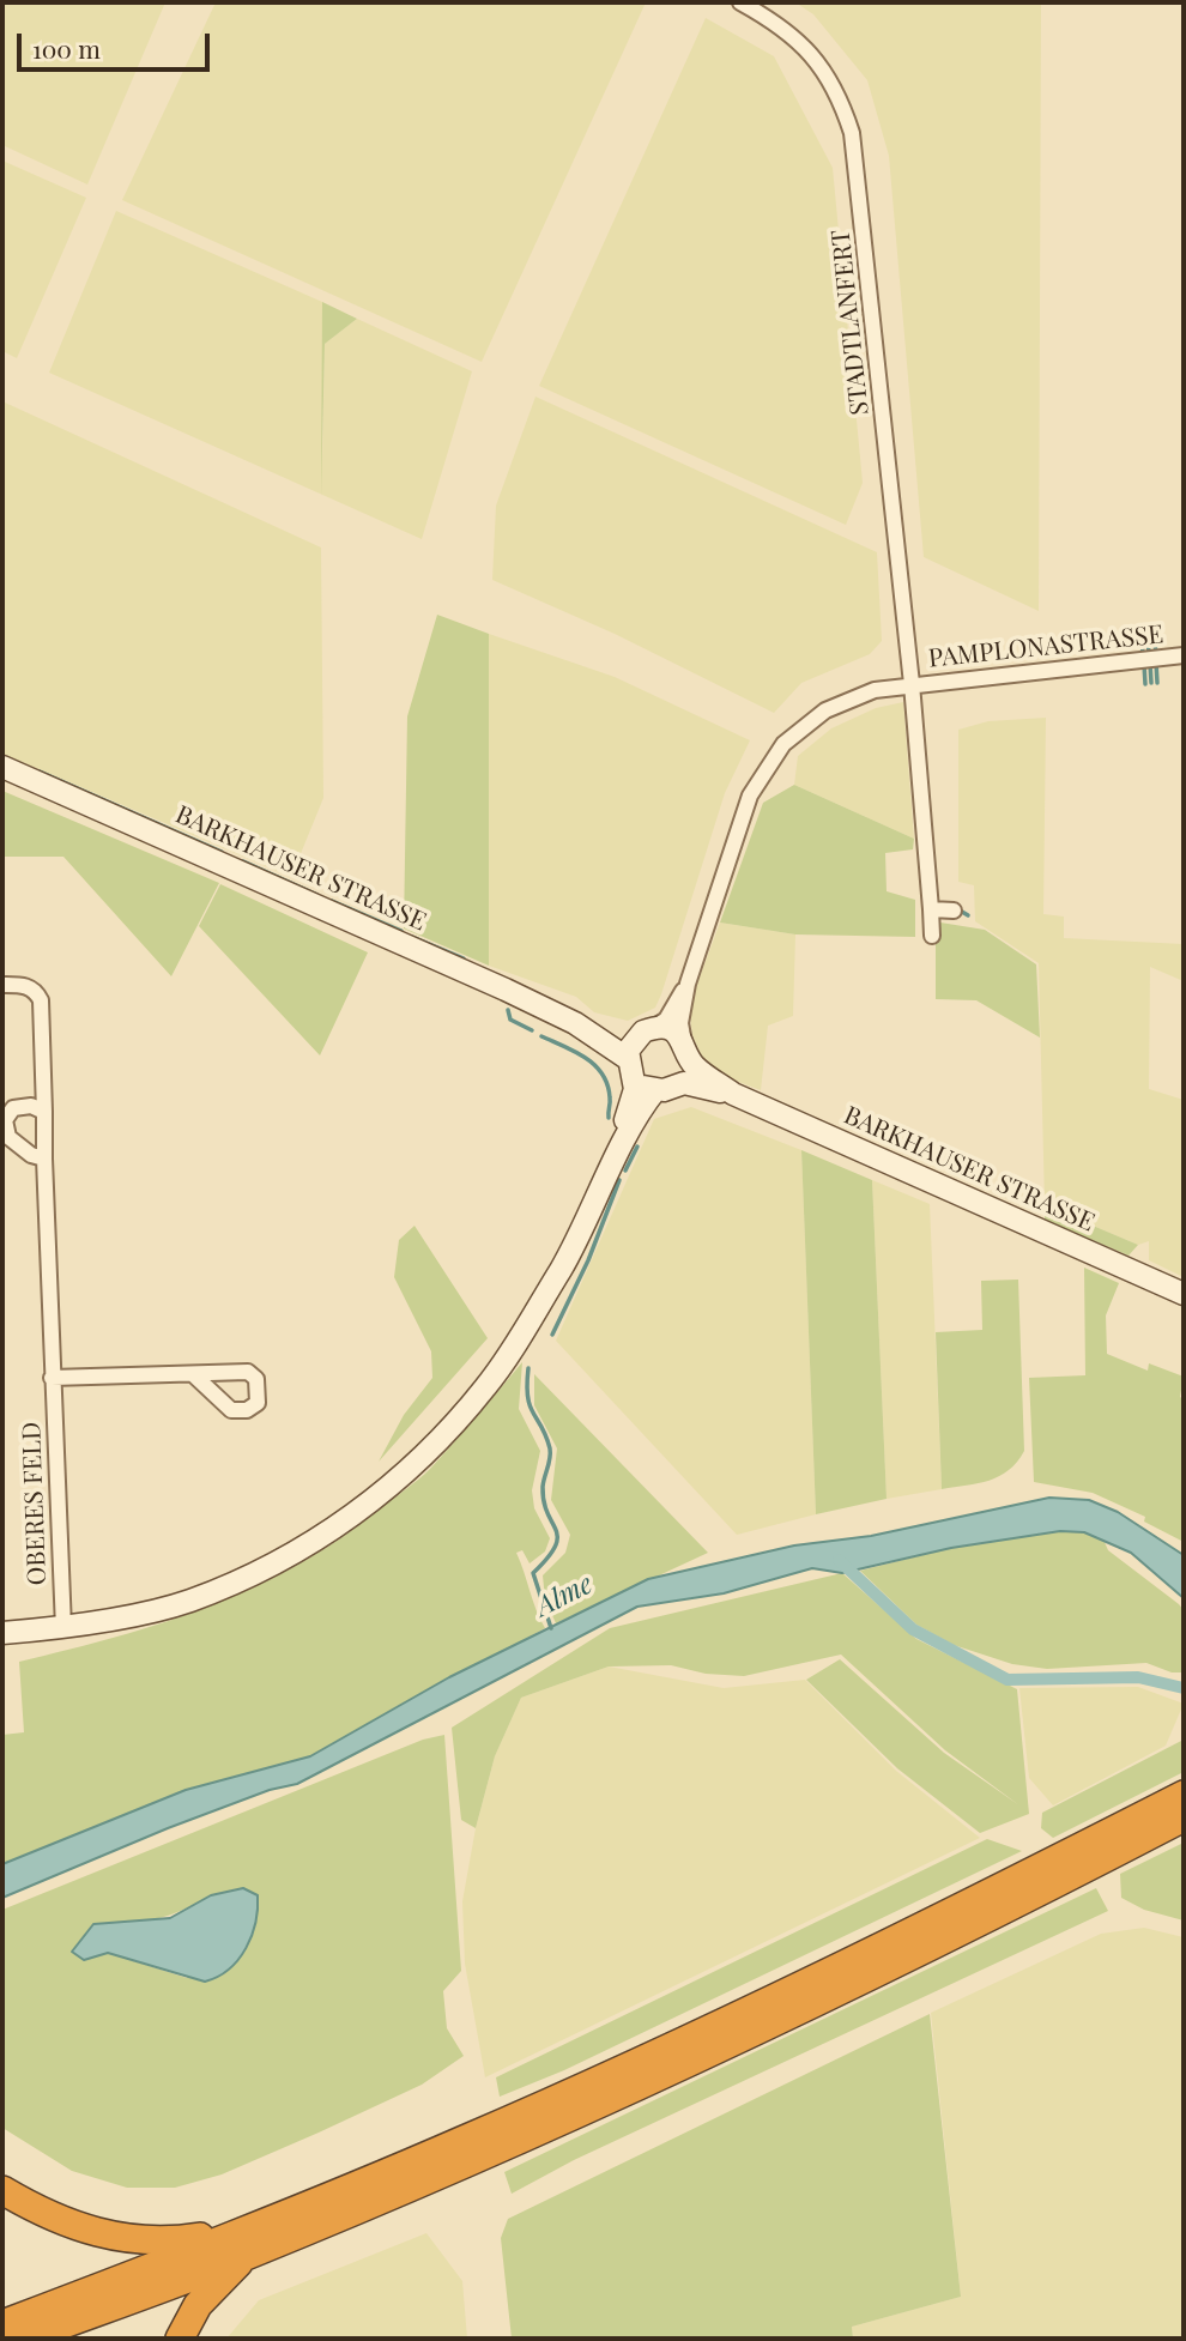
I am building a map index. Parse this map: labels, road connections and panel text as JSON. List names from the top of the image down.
{
  "streets": {
    "street": [
      "STADTLANFERT",
      "PAMPLONASTRASSE",
      "BARKHAUSER STRASSE",
      "OBERES FELD"
    ]
  },
  "crossings": [
    ["STADTLANFERT", "PAMPLONASTRASSE"]
  ],
  "water": ["Alme"],
  "scale_bar": "100 m"
}
